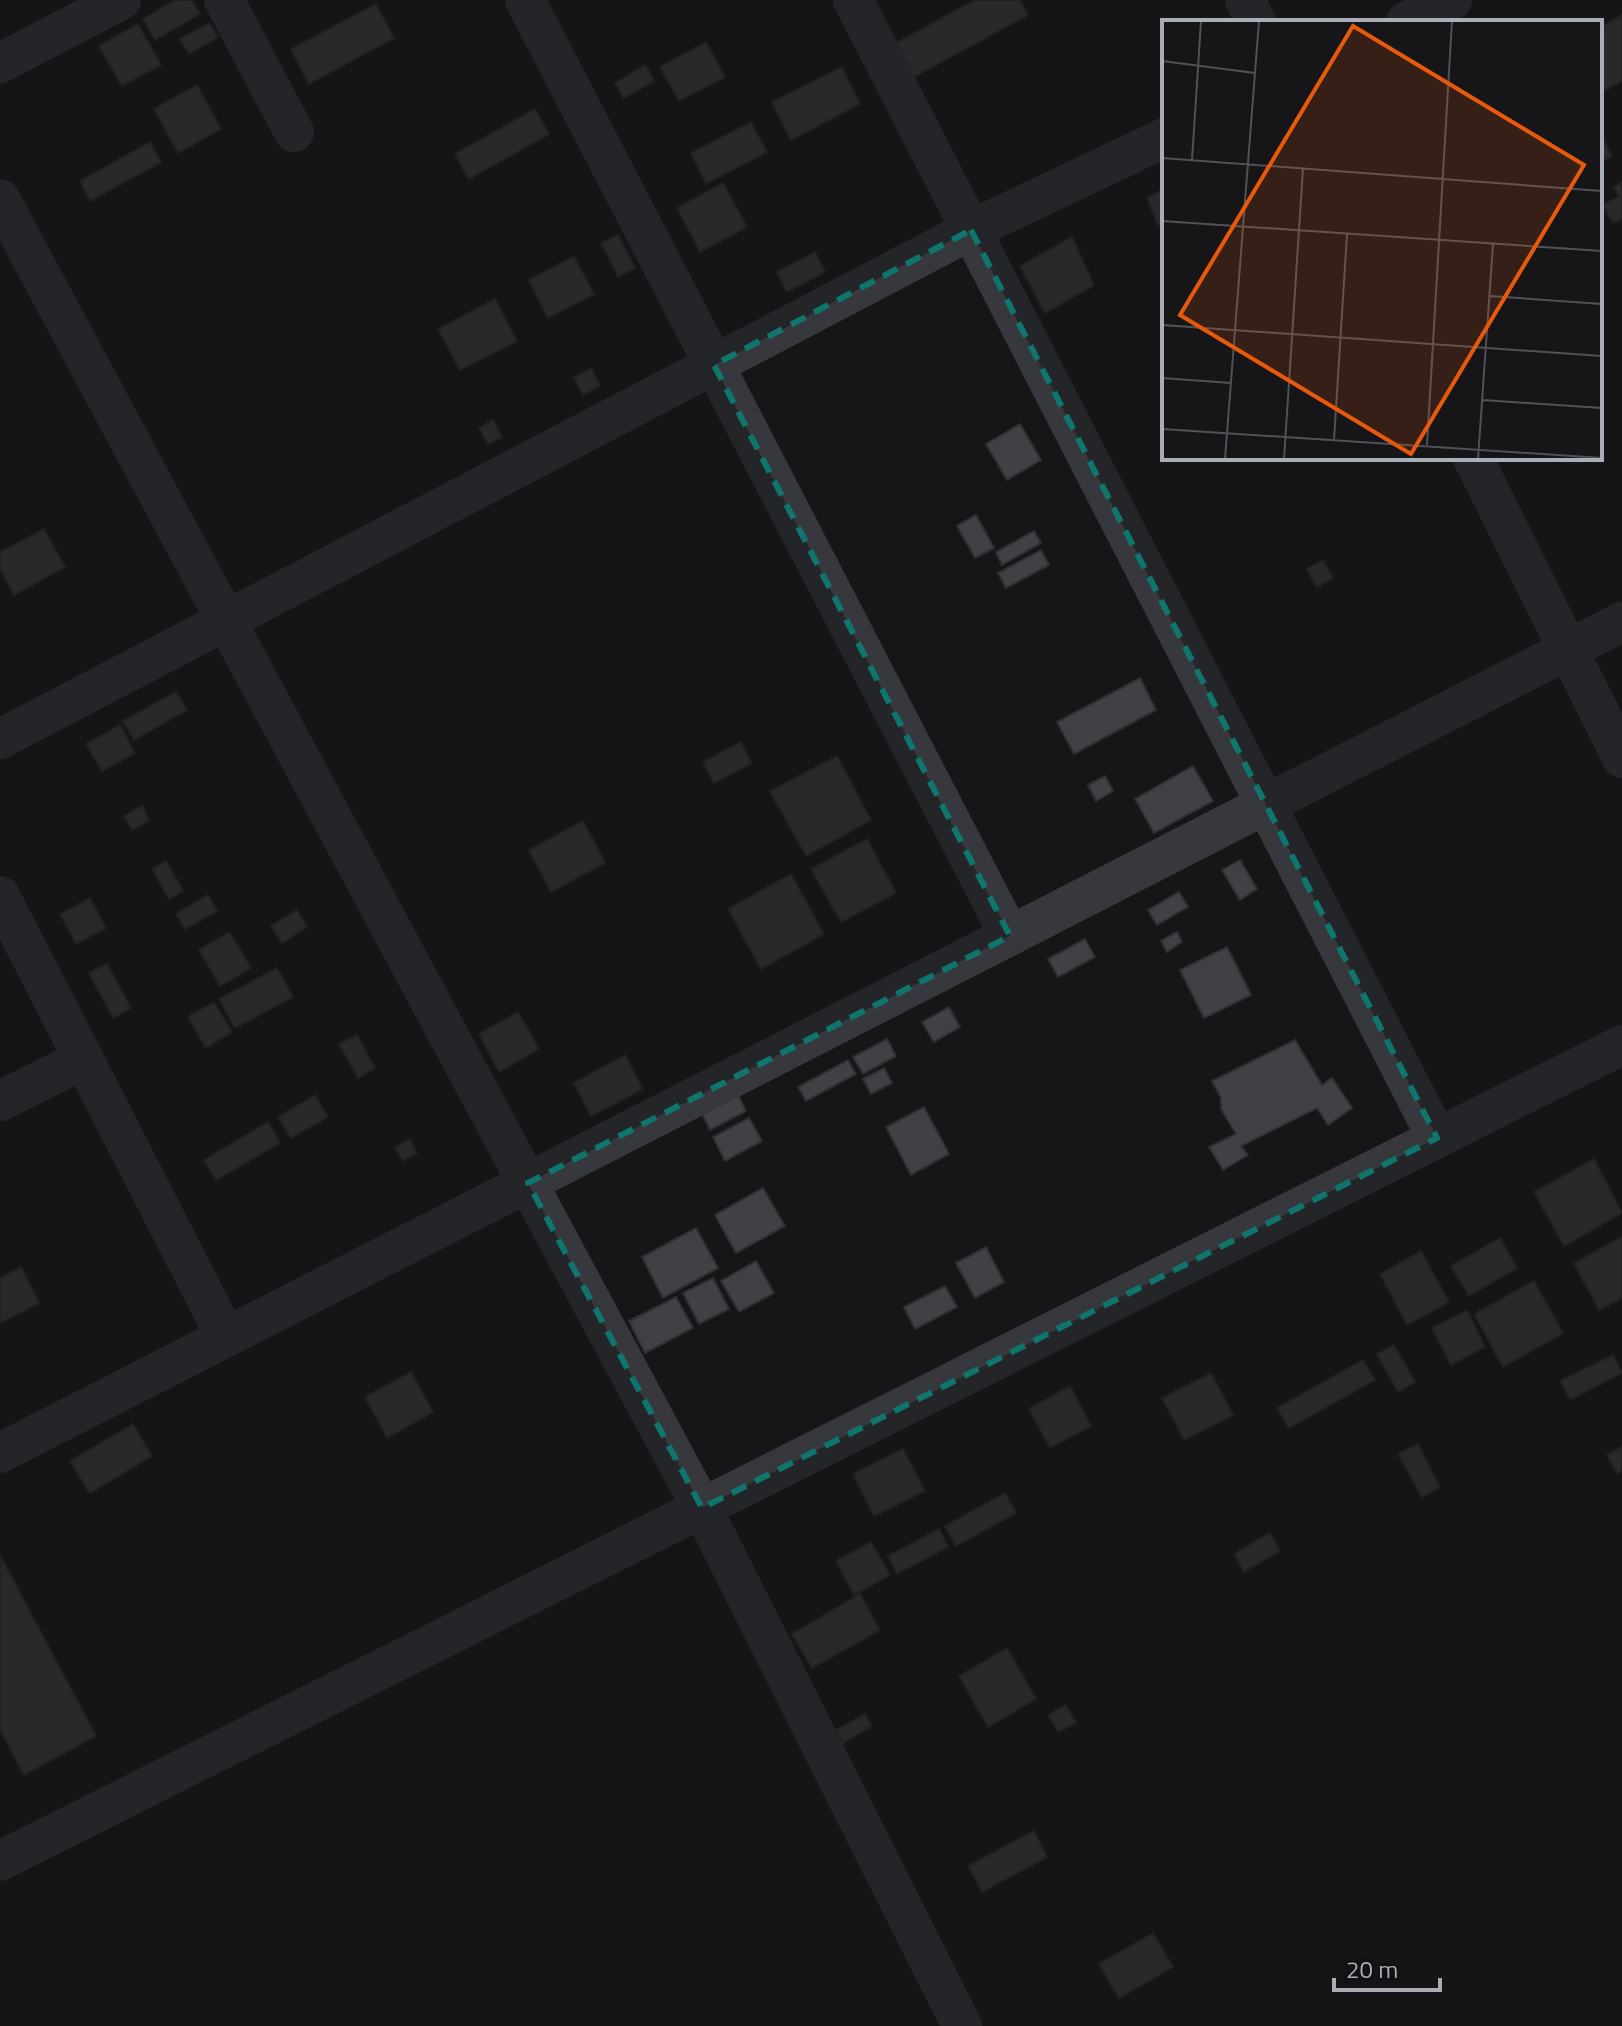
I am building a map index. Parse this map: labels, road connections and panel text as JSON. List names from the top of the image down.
{
  "scale_bar": "20 m"
}
